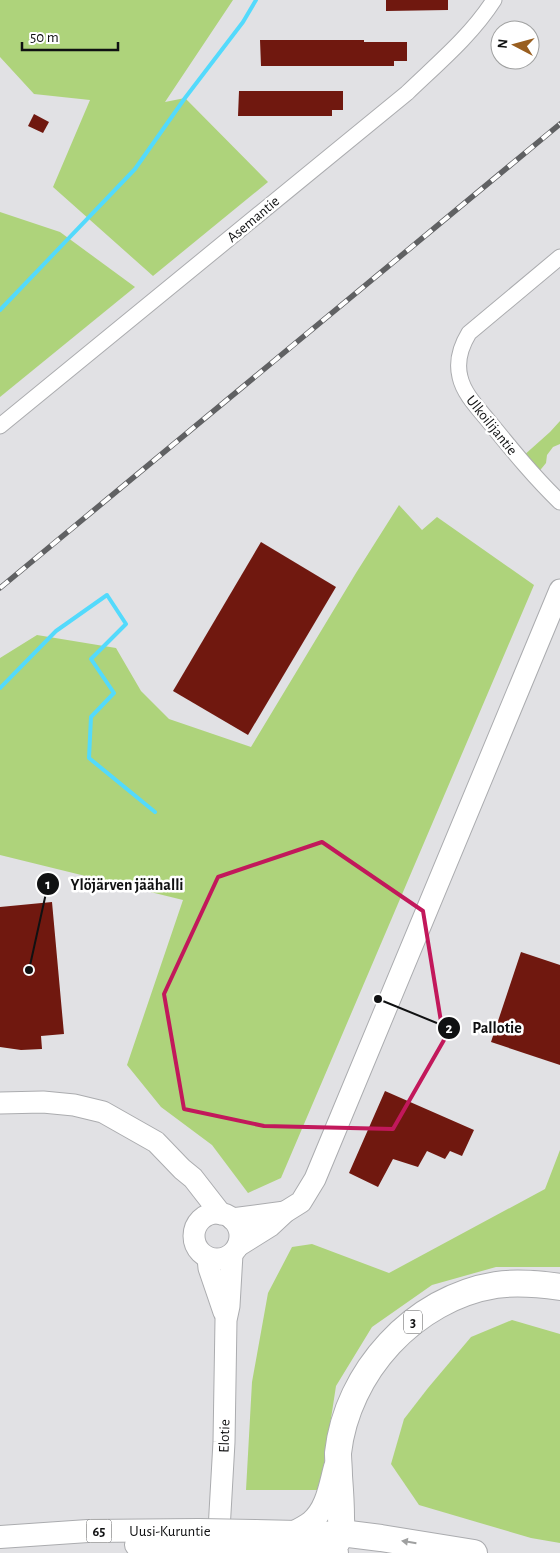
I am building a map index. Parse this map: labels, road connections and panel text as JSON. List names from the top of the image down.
{
  "streets": {
    "highway": ["3"],
    "main road": ["Elotie", "65", "Uusi-Kuruntie"],
    "street": ["Asemantie", "Ulkoilijantie"]
  },
  "crossings": [
    ["3", "Uusi-Kuruntie"],
    ["Elotie", "Uusi-Kuruntie"]
  ],
  "places": ["Ylöjärven jäähalli", "Pallotie"],
  "scale_bar": "50 m",
  "north": "left"
}
